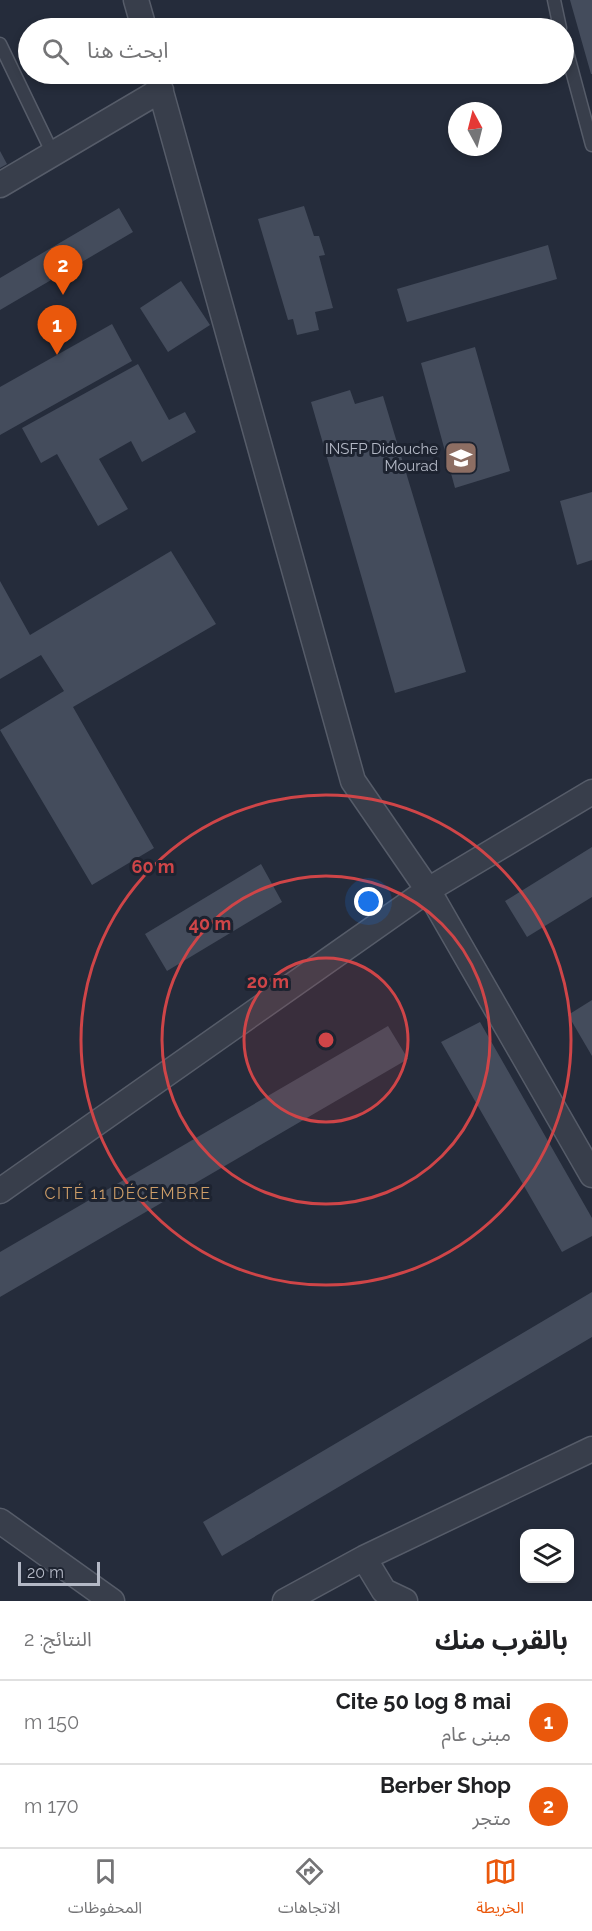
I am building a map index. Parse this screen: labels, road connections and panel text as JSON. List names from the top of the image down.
{
  "districts": ["CITÉ 11 DÉCEMBRE"],
  "places": {
    "school or university": ["INSFP Didouche Mourad"]
  },
  "scale_bar": "20 m",
  "north": "top",
  "page": {
    "search": "ابحث هنا",
    "pins": ["2", "1"],
    "scale": "20 m",
    "heading": ["بالقرب منك", "النتائج: 2"],
    "list": [
      {
        "mark": "1",
        "name": "Cite 50 log 8 mai",
        "note": "مبنى عام",
        "value": "150 m"
      },
      {
        "mark": "2",
        "name": "Berber Shop",
        "note": "متجر",
        "value": "170 m"
      }
    ],
    "nav": ["الخريطة", "الاتجاهات", "المحفوظات"]
  },
  "rings": ["60 m", "40 m", "20 m"]
}
